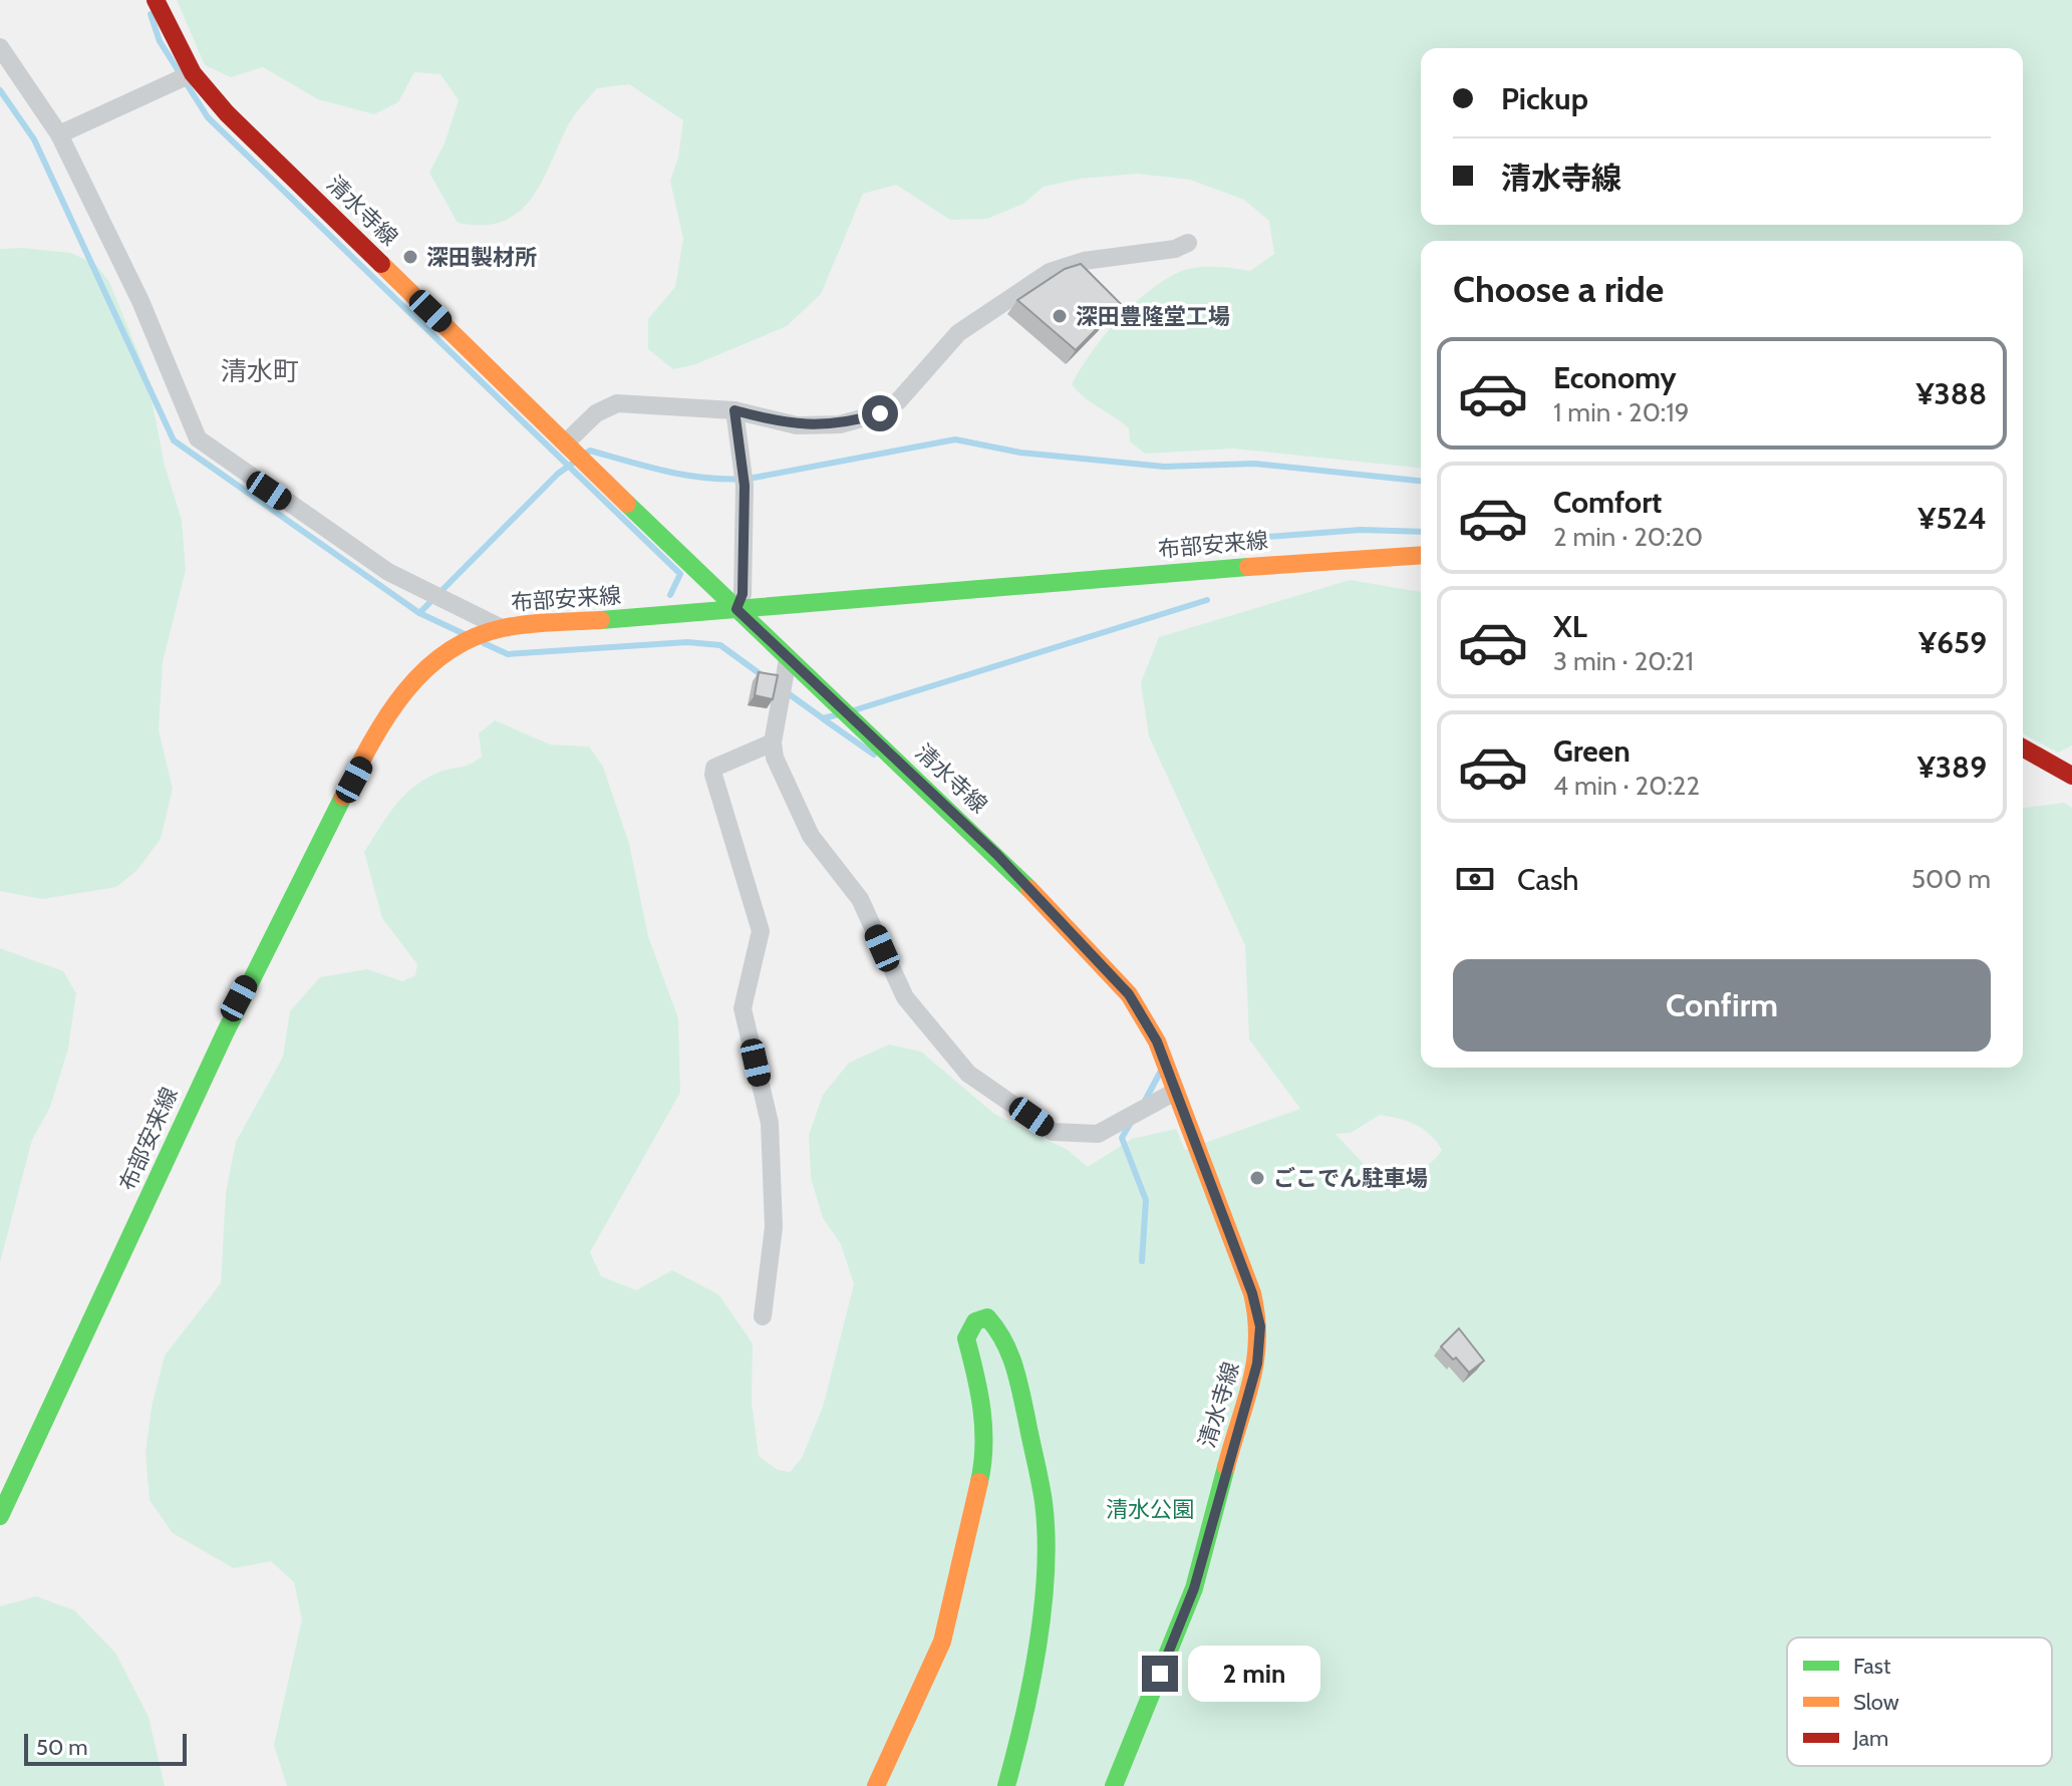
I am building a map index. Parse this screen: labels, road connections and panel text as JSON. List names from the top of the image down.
{
  "streets": {
    "main road": ["清水寺線", "布部安来線"]
  },
  "crossings": [
    ["清水寺線", "布部安来線"]
  ],
  "districts": ["清水町"],
  "parks": ["清水公園"],
  "places": ["深田製材所", "深田豊隆堂工場", "ごこでん駐車場"],
  "legend": ["Fast", "Slow", "Jam"],
  "scale_bar": "50 m",
  "page": {
    "banner": ["Pickup", "清水寺線"],
    "heading": "Choose a ride",
    "list": [
      {
        "name": "Economy",
        "note": "1 min · 20:19",
        "value": "¥388"
      },
      {
        "name": "Comfort",
        "note": "2 min · 20:20",
        "value": "¥524"
      },
      {
        "name": "XL",
        "note": "3 min · 20:21",
        "value": "¥659"
      },
      {
        "name": "Green",
        "note": "4 min · 20:22",
        "value": "¥389"
      }
    ],
    "pay": ["Cash", "500 m"],
    "buttons": "Confirm",
    "bubble": "2 min",
    "scale": "50 m"
  }
}
